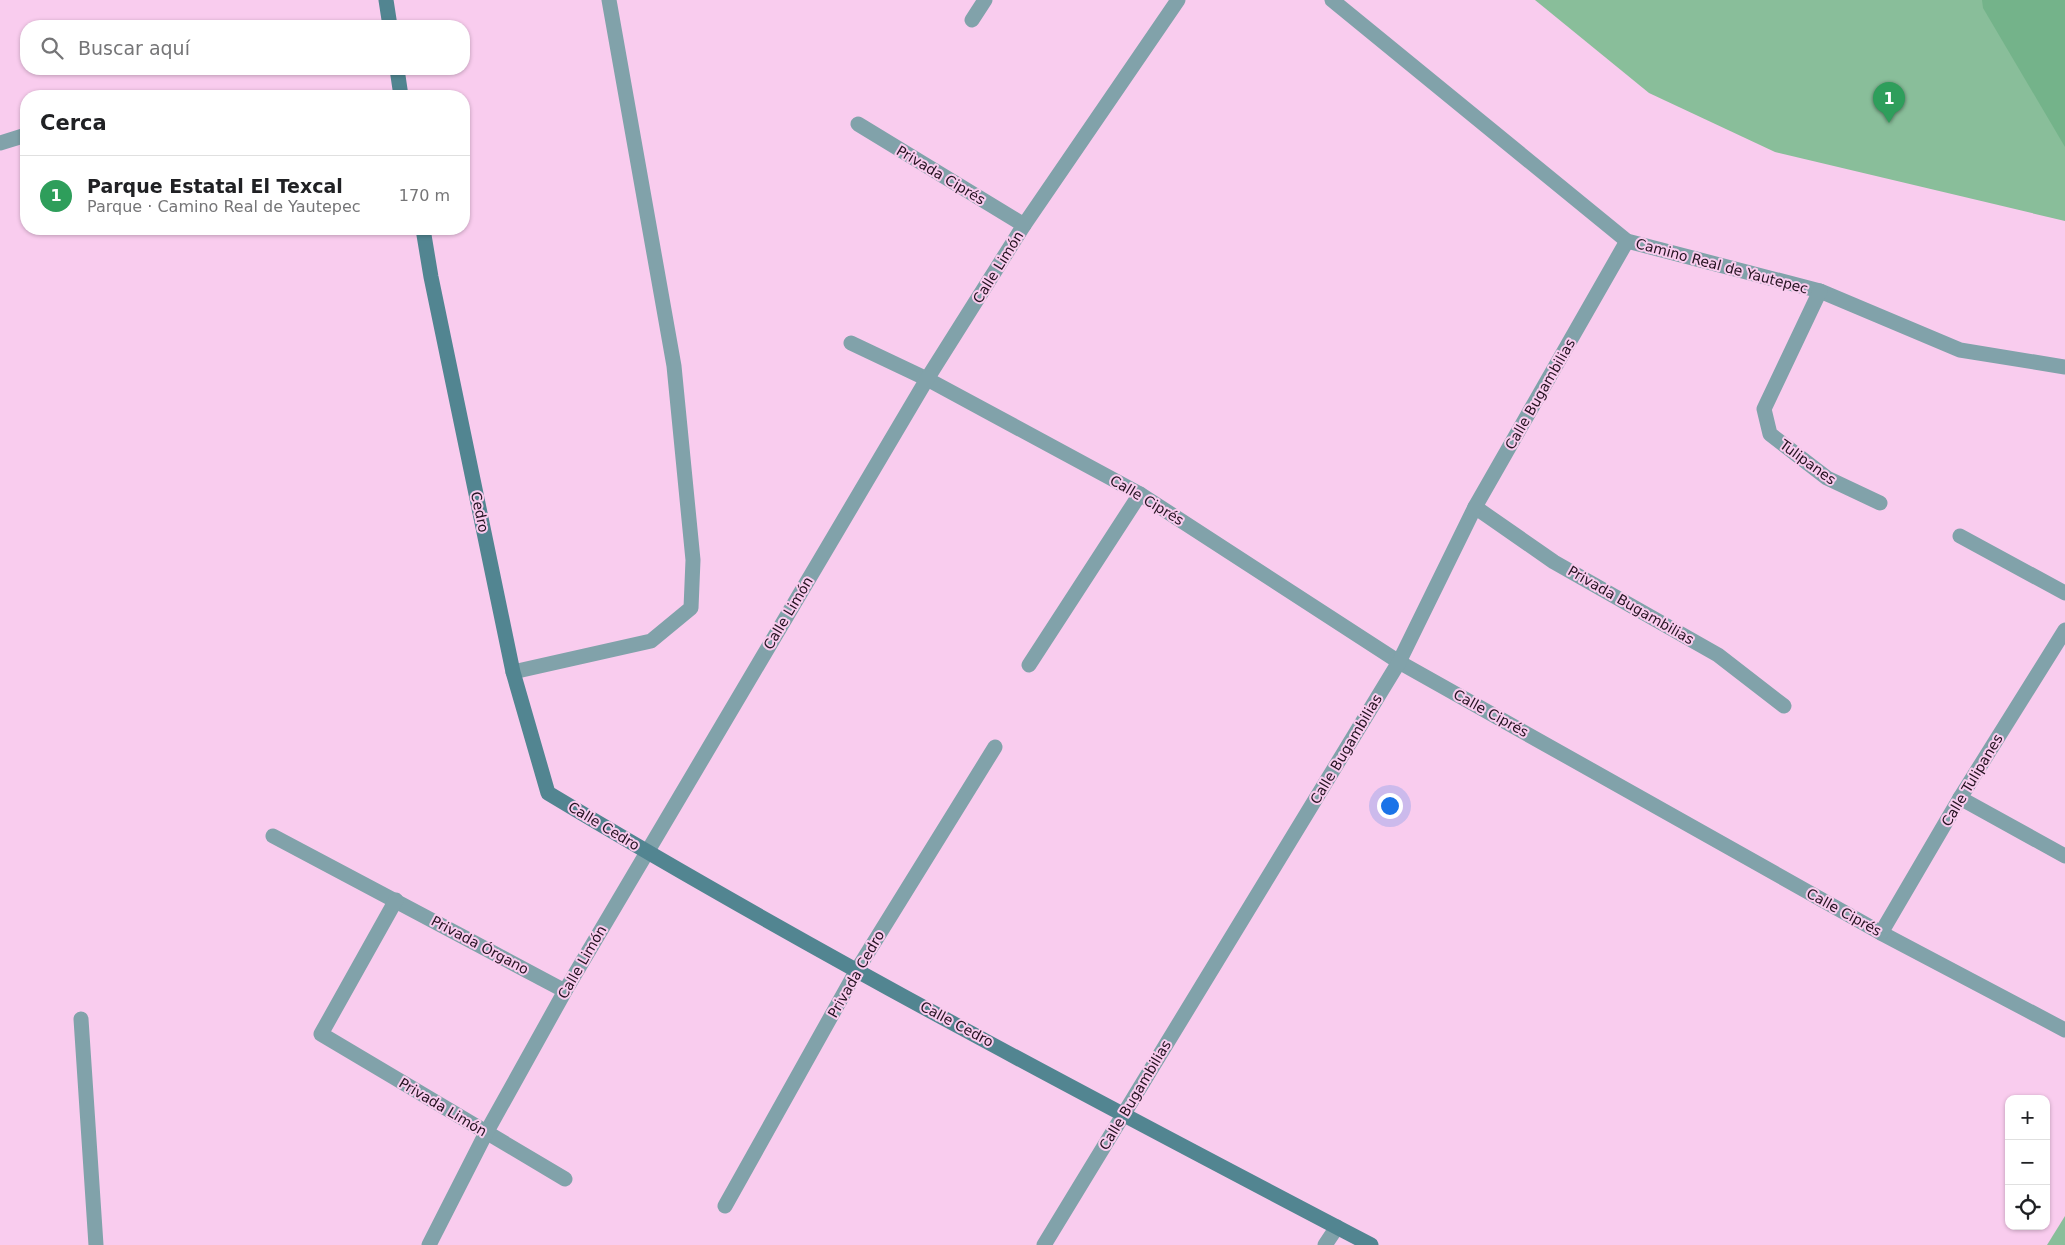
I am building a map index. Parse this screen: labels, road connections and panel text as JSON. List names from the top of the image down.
{
  "streets": {
    "street": [
      "Privada Ciprés",
      "Camino Real de Yautepec",
      "Calle Limón",
      "Calle Bugambilias",
      "Tulipanes",
      "Calle Ciprés",
      "Cedro",
      "Privada Bugambilias",
      "Calle Tulipanes",
      "Calle Cedro",
      "Privada Órgano",
      "Privada Cedro",
      "Privada Limón"
    ]
  },
  "crossings": [
    ["Privada Ciprés", "Calle Limón"],
    ["Camino Real de Yautepec", "Calle Bugambilias"],
    ["Camino Real de Yautepec", "Tulipanes"],
    ["Calle Limón", "Calle Ciprés"],
    ["Calle Limón", "Calle Cedro"],
    ["Calle Limón", "Privada Órgano"],
    ["Calle Limón", "Privada Limón"],
    ["Calle Bugambilias", "Calle Ciprés"],
    ["Calle Bugambilias", "Privada Bugambilias"],
    ["Calle Bugambilias", "Calle Cedro"],
    ["Calle Ciprés", "Calle Tulipanes"],
    ["Cedro", "Calle Cedro"],
    ["Calle Cedro", "Privada Cedro"],
    ["Privada Órgano", "Privada Limón"]
  ],
  "page": {
    "search": "Buscar aquí",
    "pins": "1",
    "heading": "Cerca",
    "list": [
      {
        "mark": "1",
        "name": "Parque Estatal El Texcal",
        "note": "Parque · Camino Real de Yautepec",
        "value": "170 m"
      }
    ],
    "map_buttons": ["+", "−"]
  }
}
